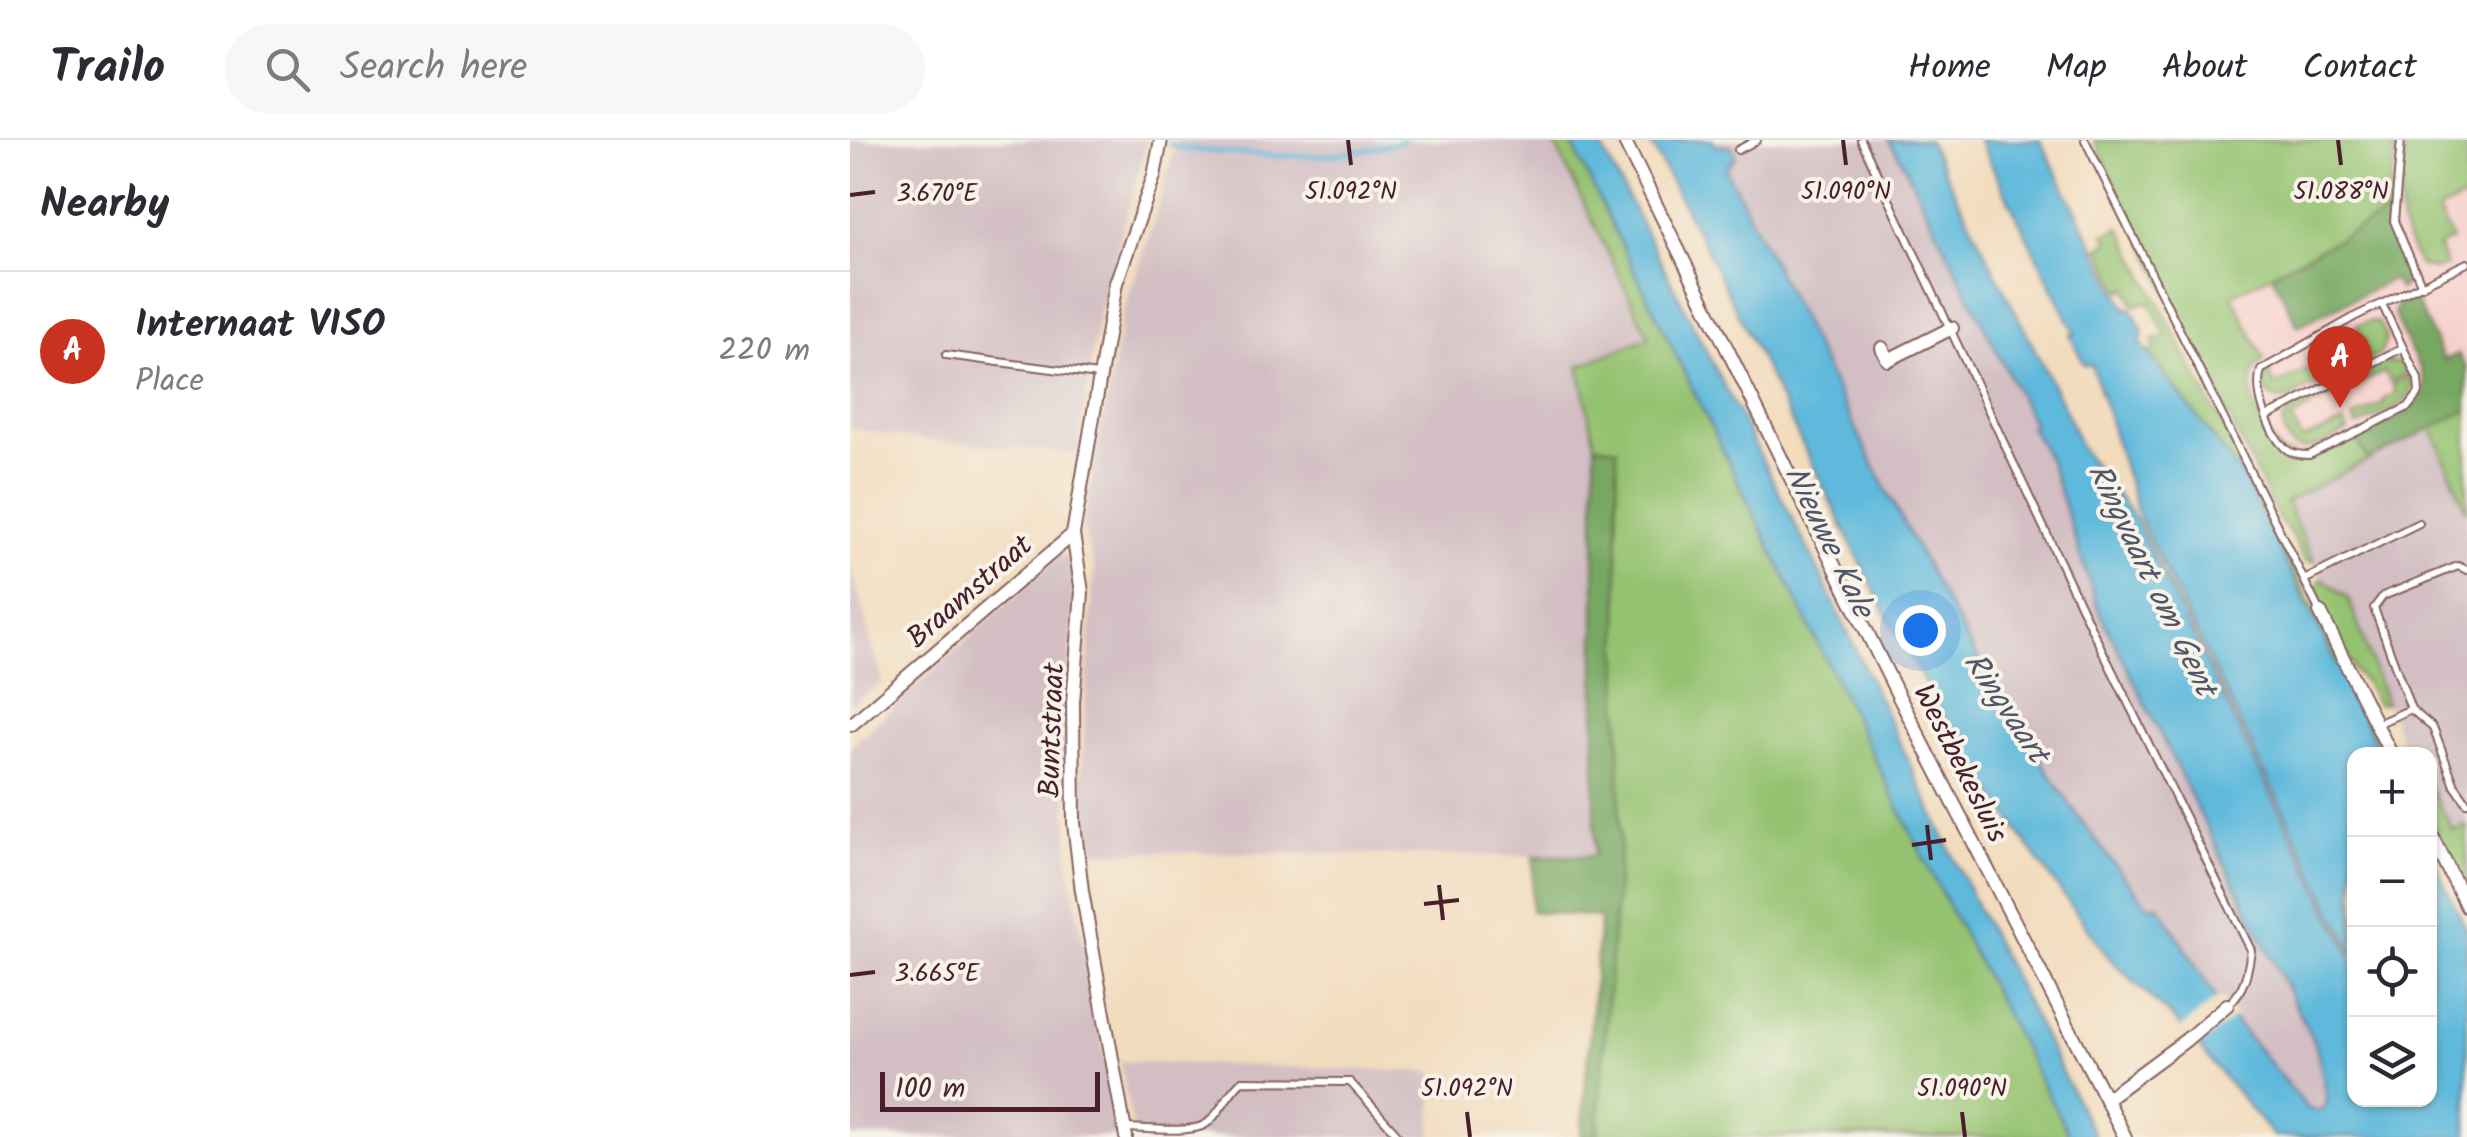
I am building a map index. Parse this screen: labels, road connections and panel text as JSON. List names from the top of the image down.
{
  "streets": {
    "street": ["Braamstraat", "Buntstraat", "Westbekesluis"]
  },
  "crossings": [
    ["Braamstraat", "Buntstraat"]
  ],
  "water": ["Nieuwe Kale", "Ringvaart om Gent", "Ringvaart"],
  "scale_bar": "100 m",
  "page": {
    "header": "Trailo",
    "search": "Search here",
    "nav": [
      "Home",
      "Map",
      "About",
      "Contact"
    ],
    "heading": "Nearby",
    "list": [
      {
        "mark": "A",
        "name": "Internaat VISO",
        "note": "Place",
        "value": "220 m"
      }
    ],
    "pins": "A",
    "map_buttons": ["+", "−"],
    "scale": "100 m"
  },
  "coordinates": [
    "51.092°N",
    "51.090°N",
    "51.088°N",
    "3.670°E",
    "3.665°E"
  ]
}
